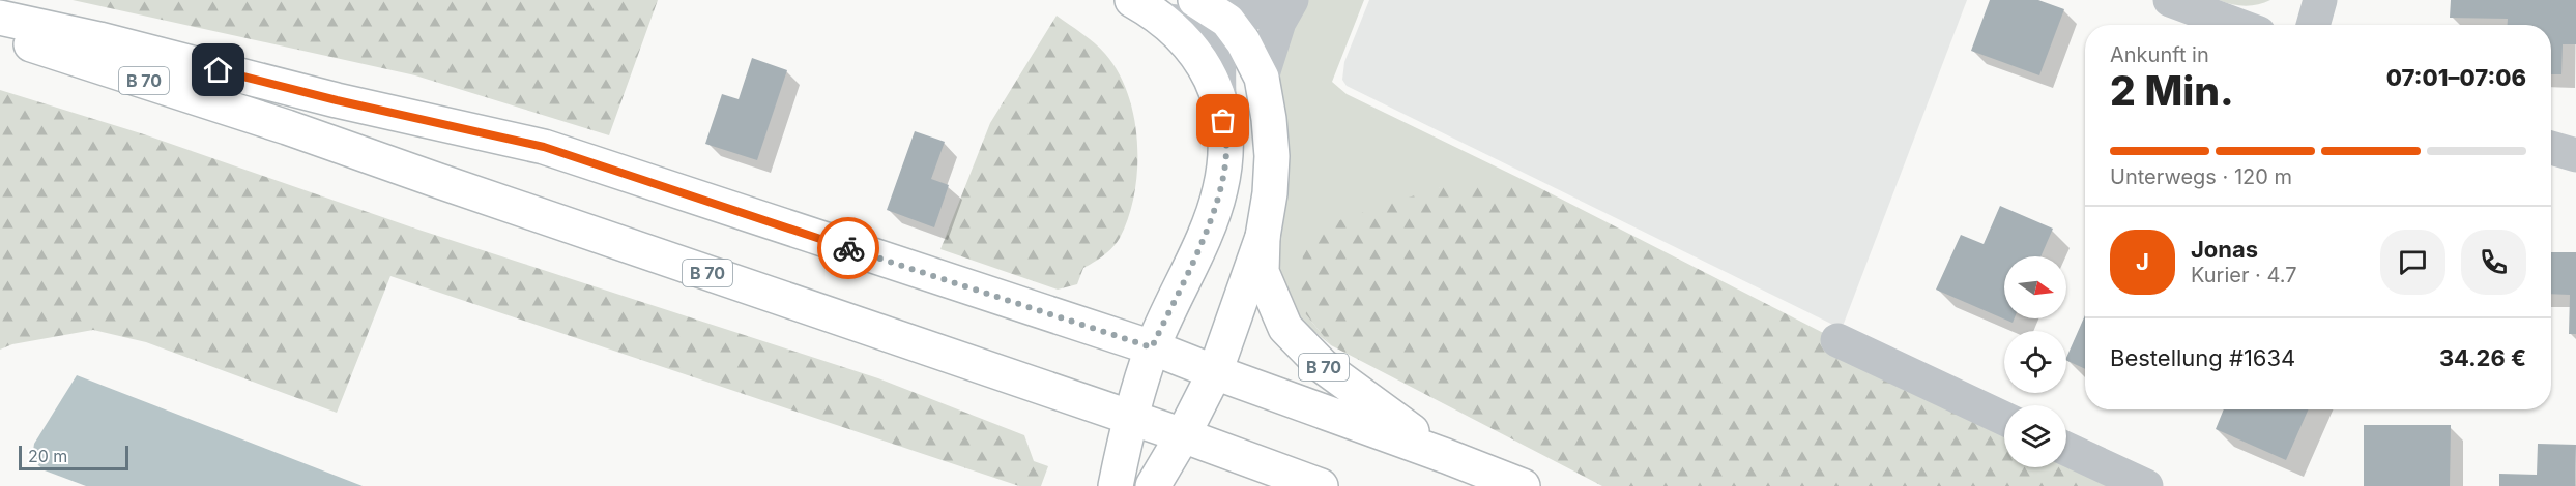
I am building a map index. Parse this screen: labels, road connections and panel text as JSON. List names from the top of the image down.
{
  "streets": {
    "main road": ["B 70"]
  },
  "scale_bar": "20 m",
  "north": "right",
  "page": {
    "heading": ["2 Min.", "Ankunft in", "07:01–07:06"],
    "panel": [
      "Jonas",
      "Kurier · 4.7",
      "Bestellung #1634",
      "34.26 €"
    ],
    "bar": "Unterwegs · 120 m",
    "round": "J",
    "scale": "20 m"
  }
}
